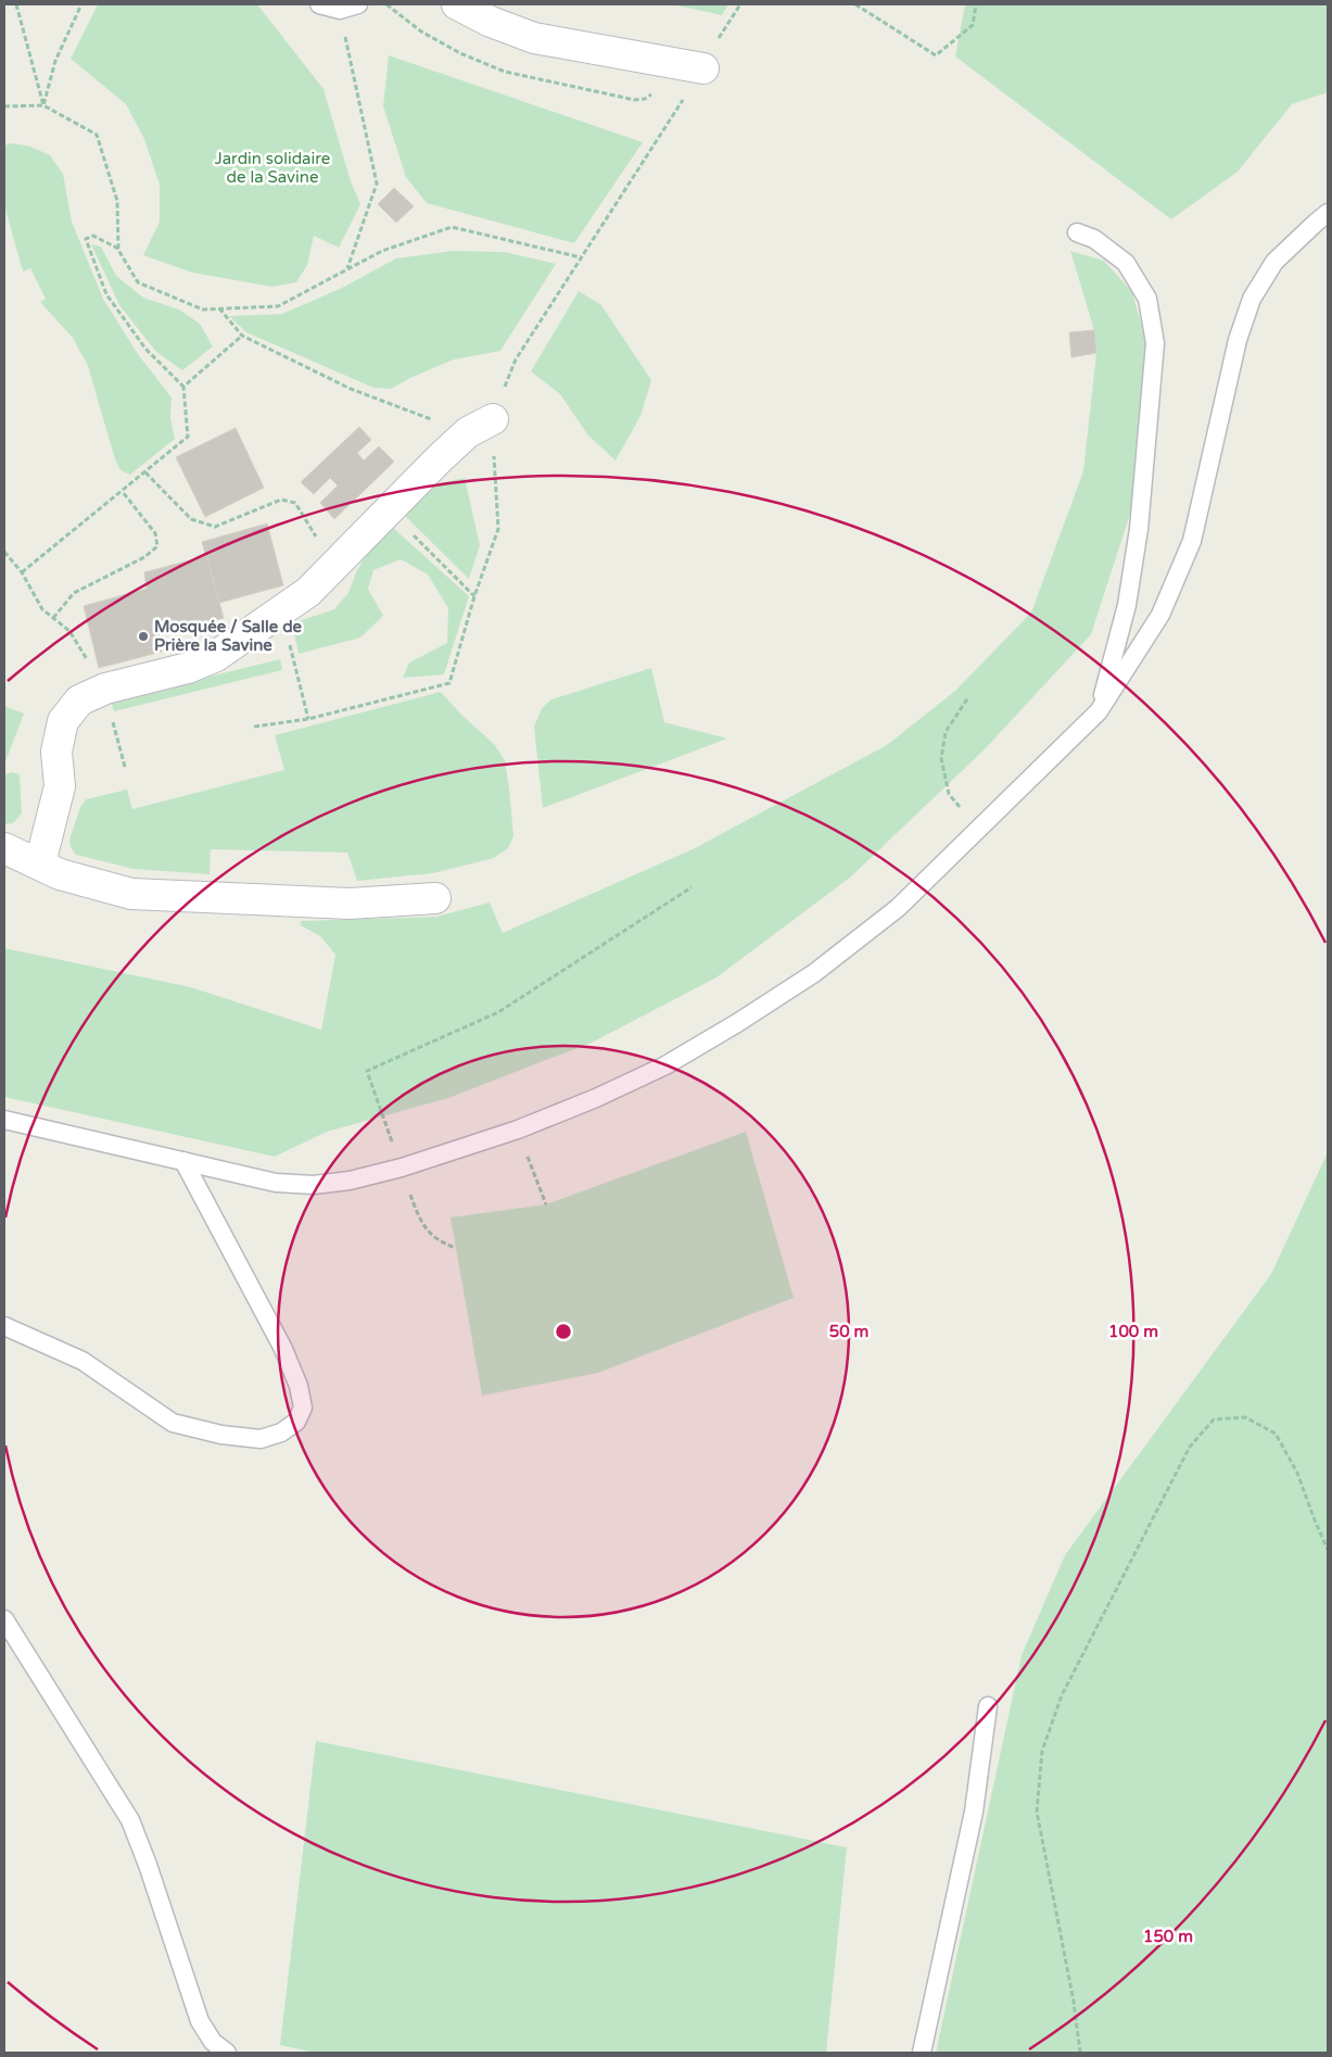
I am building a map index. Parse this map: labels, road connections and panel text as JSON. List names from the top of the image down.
{
  "parks": ["Jardin solidaire de la Savine"],
  "places": ["Mosquée / Salle de Prière la Savine"],
  "rings": ["50 m", "100 m", "150 m"]
}
